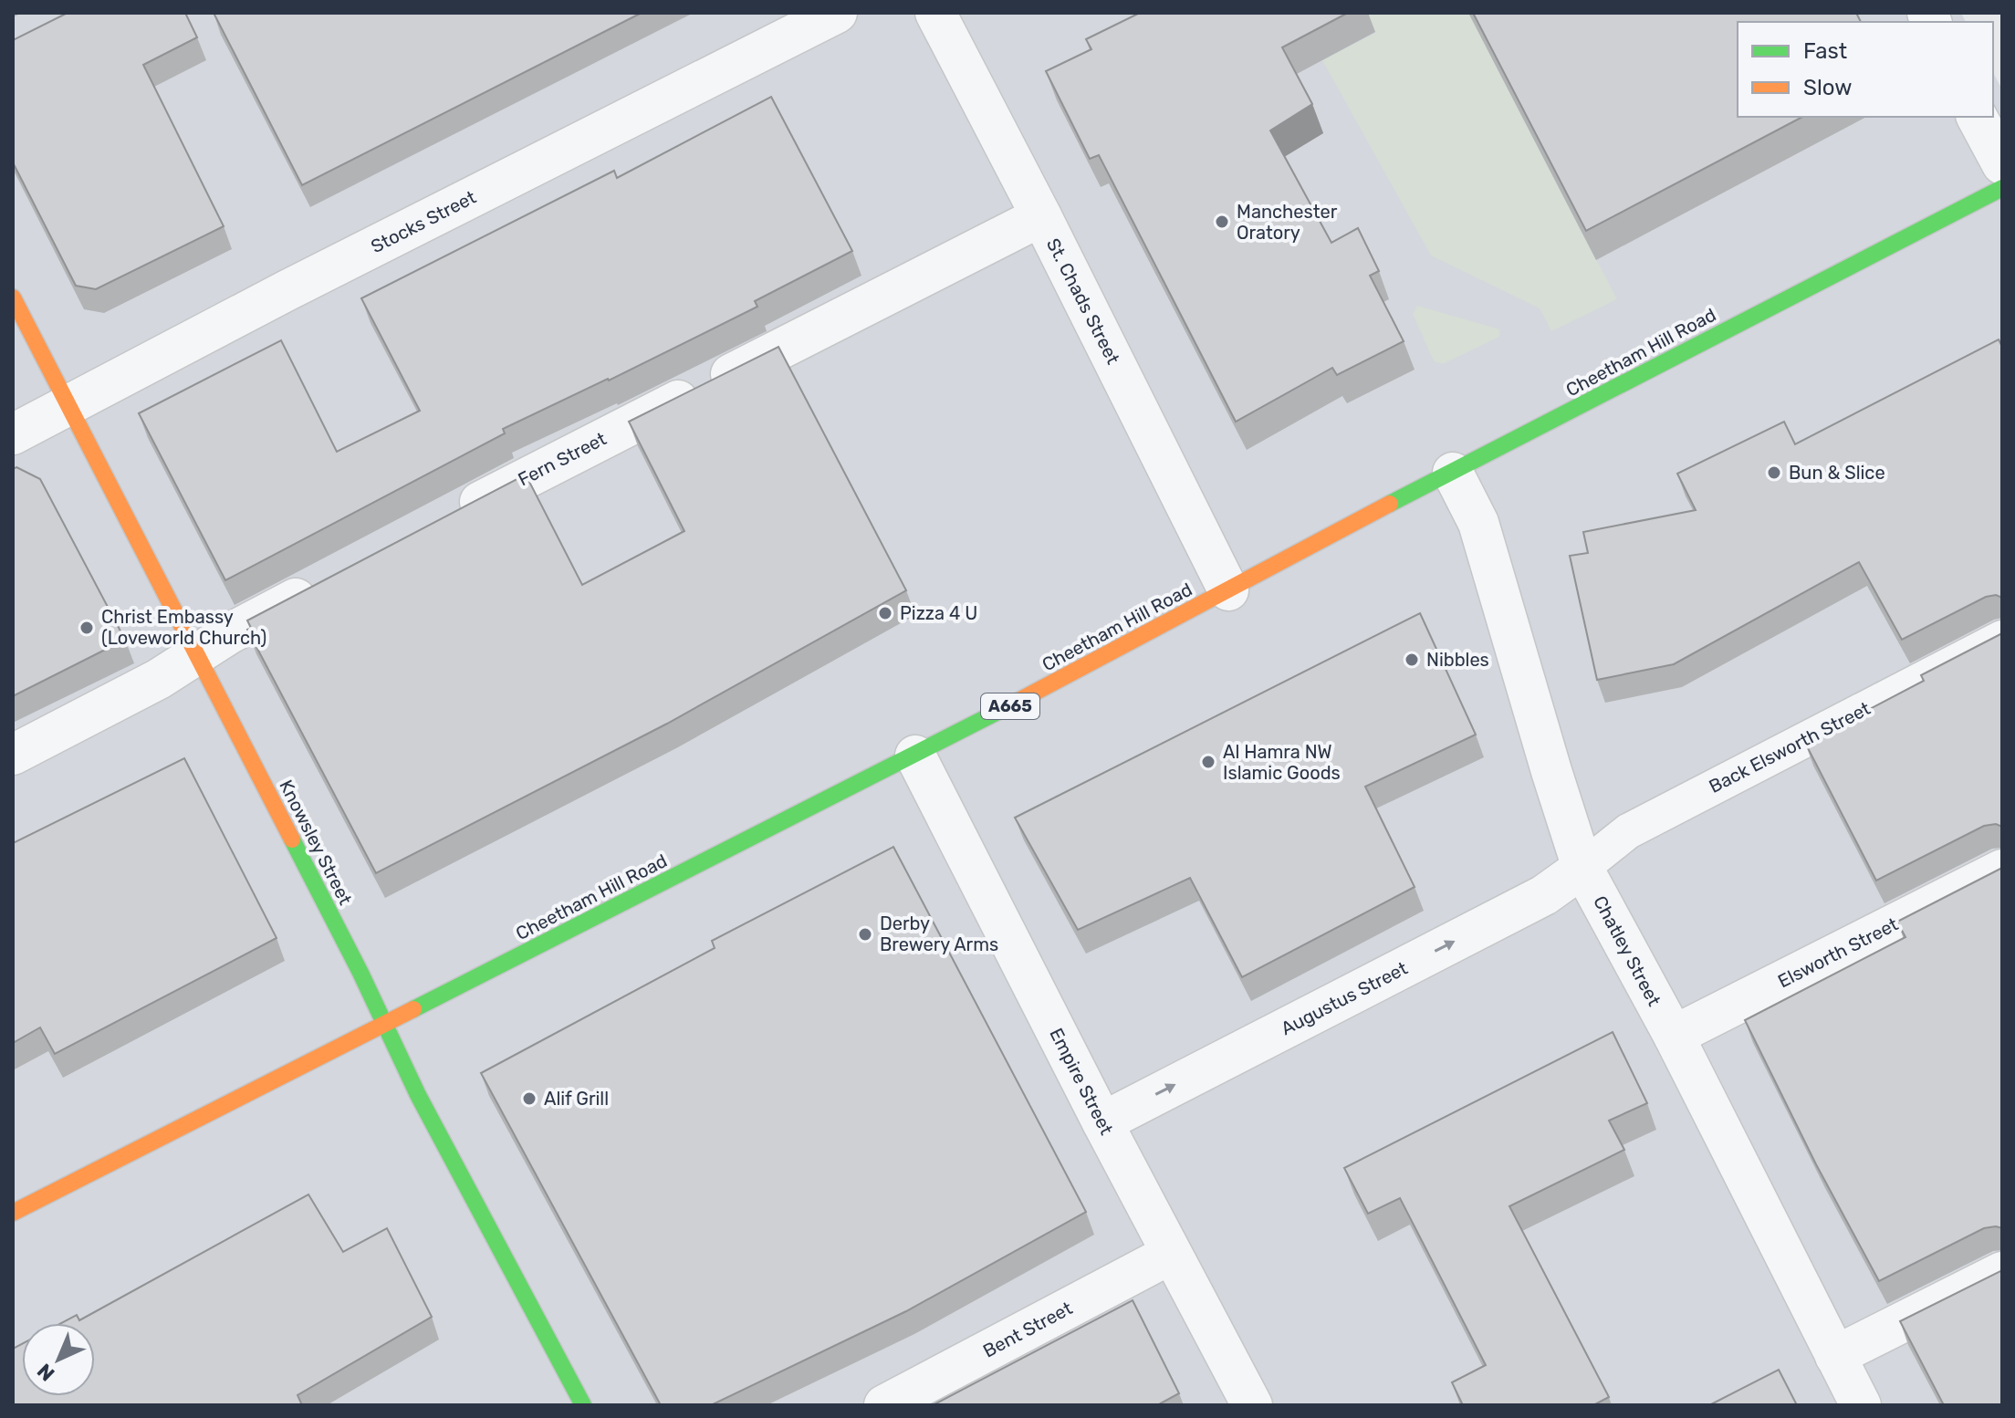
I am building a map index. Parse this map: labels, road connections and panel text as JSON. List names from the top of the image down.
{
  "streets": {
    "main road": ["Cheetham Hill Road", "A665", "Knowsley Street"],
    "street": [
      "Stocks Street",
      "St. Chads Street",
      "Fern Street",
      "Chatley Street",
      "Elsworth Street",
      "Augustus Street",
      "Empire Street",
      "Bent Street"
    ],
    "lane": ["Back Elsworth Street"]
  },
  "crossings": [
    ["Stocks Street", "Knowsley Street"],
    ["St. Chads Street", "Cheetham Hill Road"],
    ["St. Chads Street", "Fern Street"],
    ["Cheetham Hill Road", "Knowsley Street"],
    ["Cheetham Hill Road", "Chatley Street"],
    ["Cheetham Hill Road", "Empire Street"],
    ["Back Elsworth Street", "Chatley Street"],
    ["Back Elsworth Street", "Augustus Street"],
    ["Chatley Street", "Elsworth Street"],
    ["Chatley Street", "Augustus Street"],
    ["Augustus Street", "Empire Street"],
    ["Empire Street", "Bent Street"]
  ],
  "one_way": ["Augustus Street"],
  "places": [
    "Manchester Oratory",
    "Bun & Slice",
    "Pizza 4 U",
    "Christ Embassy (Loveworld Church)",
    "Nibbles",
    "Al Hamra NW Islamic Goods",
    "Derby Brewery Arms",
    "Alif Grill"
  ],
  "legend": ["Fast", "Slow"],
  "north": "bottom left"
}
